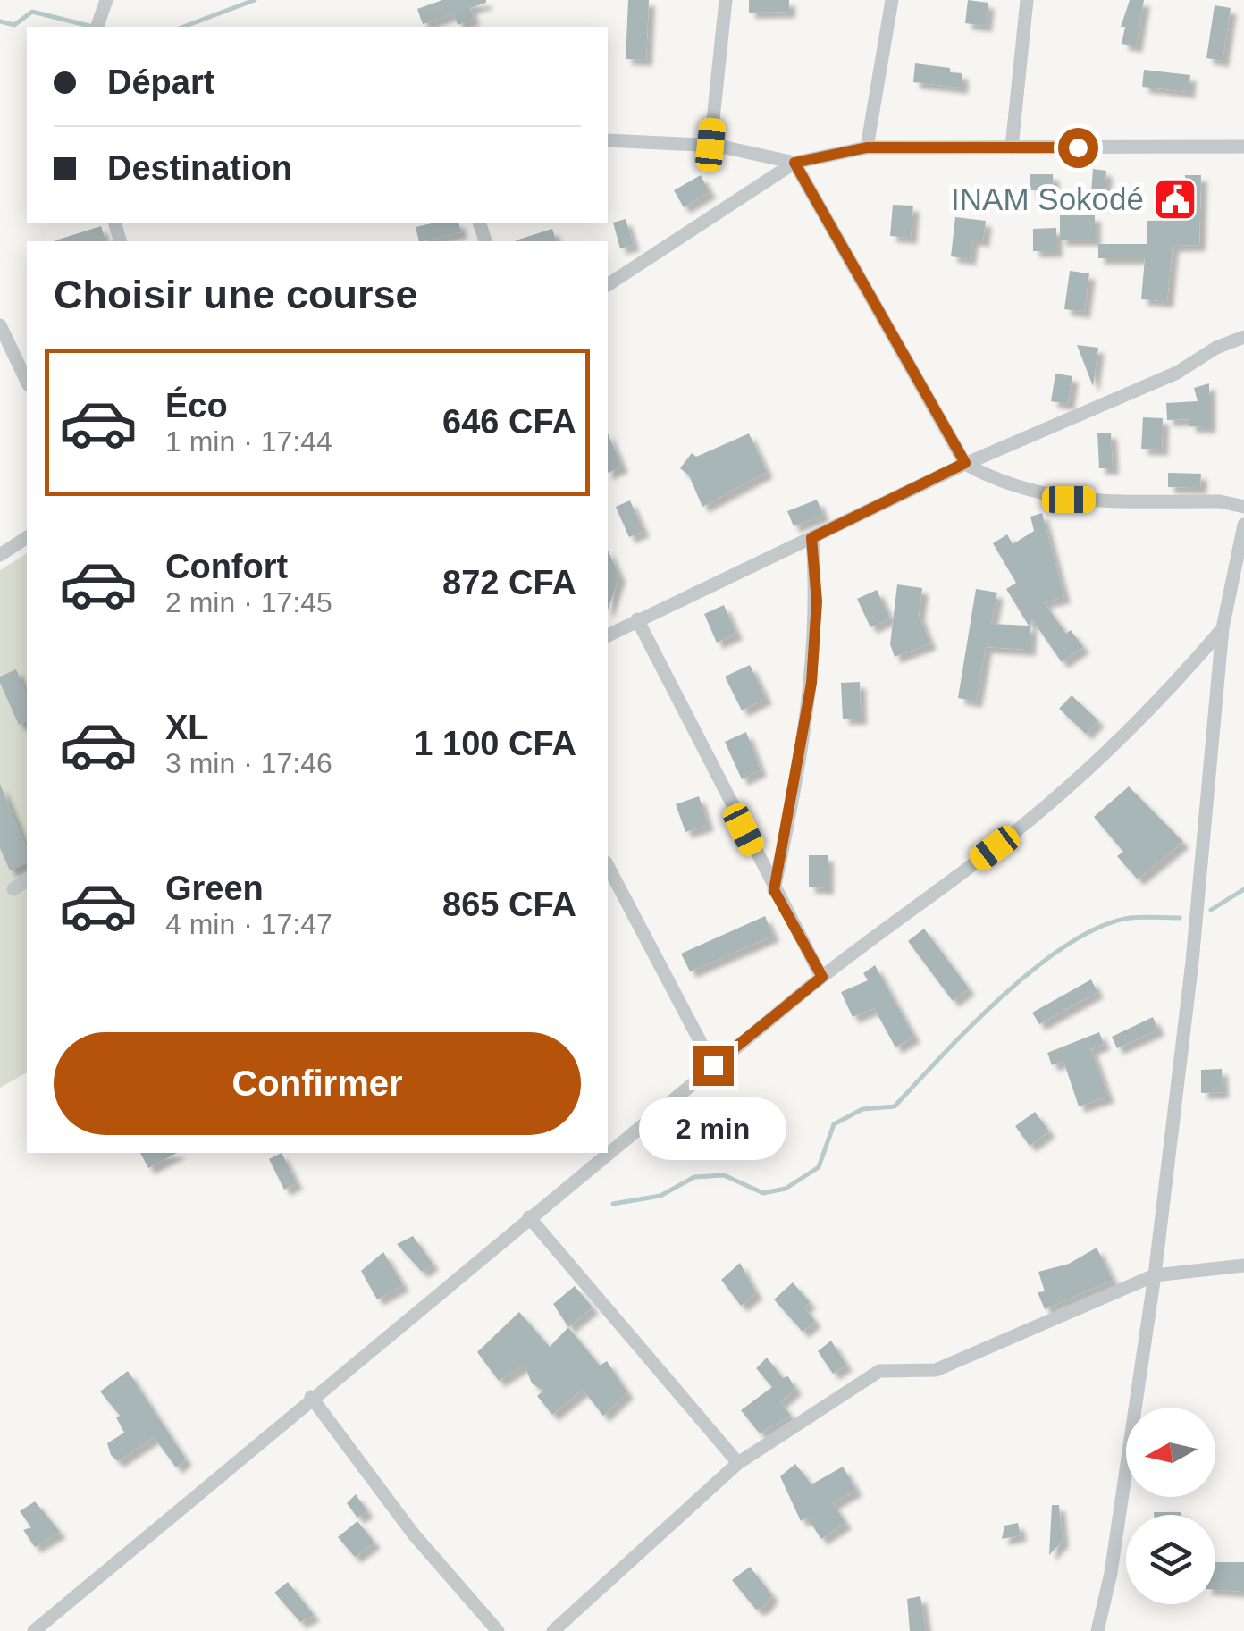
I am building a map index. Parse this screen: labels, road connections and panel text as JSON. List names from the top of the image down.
{
  "places": {
    "public building": ["INAM Sokodé"]
  },
  "north": "left",
  "page": {
    "banner": ["Départ", "Destination"],
    "heading": "Choisir une course",
    "list": [
      {
        "name": "Éco",
        "note": "1 min · 17:44",
        "value": "646 CFA"
      },
      {
        "name": "Confort",
        "note": "2 min · 17:45",
        "value": "872 CFA"
      },
      {
        "name": "XL",
        "note": "3 min · 17:46",
        "value": "1 100 CFA"
      },
      {
        "name": "Green",
        "note": "4 min · 17:47",
        "value": "865 CFA"
      }
    ],
    "buttons": "Confirmer",
    "bubble": "2 min"
  }
}
